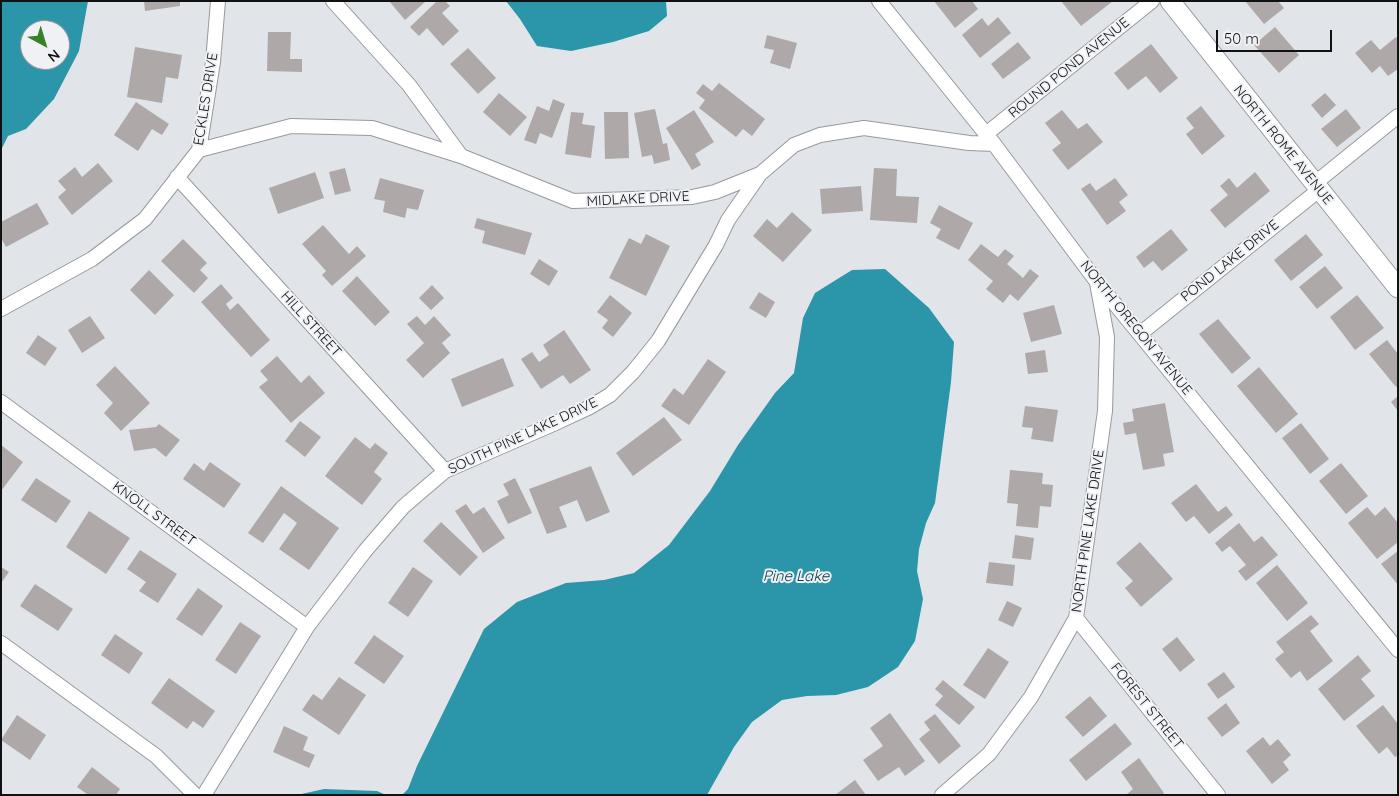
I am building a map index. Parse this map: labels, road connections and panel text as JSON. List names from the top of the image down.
{
  "streets": {
    "street": [
      "ROUND POND AVENUE",
      "ECKLES DRIVE",
      "NORTH ROME AVENUE",
      "MIDLAKE DRIVE",
      "POND LAKE DRIVE",
      "HILL STREET",
      "NORTH OREGON AVENUE",
      "SOUTH PINE LAKE DRIVE",
      "KNOLL STREET",
      "NORTH PINE LAKE DRIVE",
      "FOREST STREET"
    ]
  },
  "crossings": [
    ["ROUND POND AVENUE", "NORTH OREGON AVENUE"],
    ["ROUND POND AVENUE", "SOUTH PINE LAKE DRIVE"],
    ["ECKLES DRIVE", "MIDLAKE DRIVE"],
    ["ECKLES DRIVE", "HILL STREET"],
    ["NORTH ROME AVENUE", "POND LAKE DRIVE"],
    ["MIDLAKE DRIVE", "SOUTH PINE LAKE DRIVE"],
    ["POND LAKE DRIVE", "NORTH OREGON AVENUE"],
    ["HILL STREET", "SOUTH PINE LAKE DRIVE"],
    ["NORTH OREGON AVENUE", "SOUTH PINE LAKE DRIVE"],
    ["NORTH OREGON AVENUE", "NORTH PINE LAKE DRIVE"],
    ["SOUTH PINE LAKE DRIVE", "KNOLL STREET"],
    ["NORTH PINE LAKE DRIVE", "FOREST STREET"]
  ],
  "water": ["Pine Lake"],
  "scale_bar": "50 m",
  "north": "bottom right"
}
